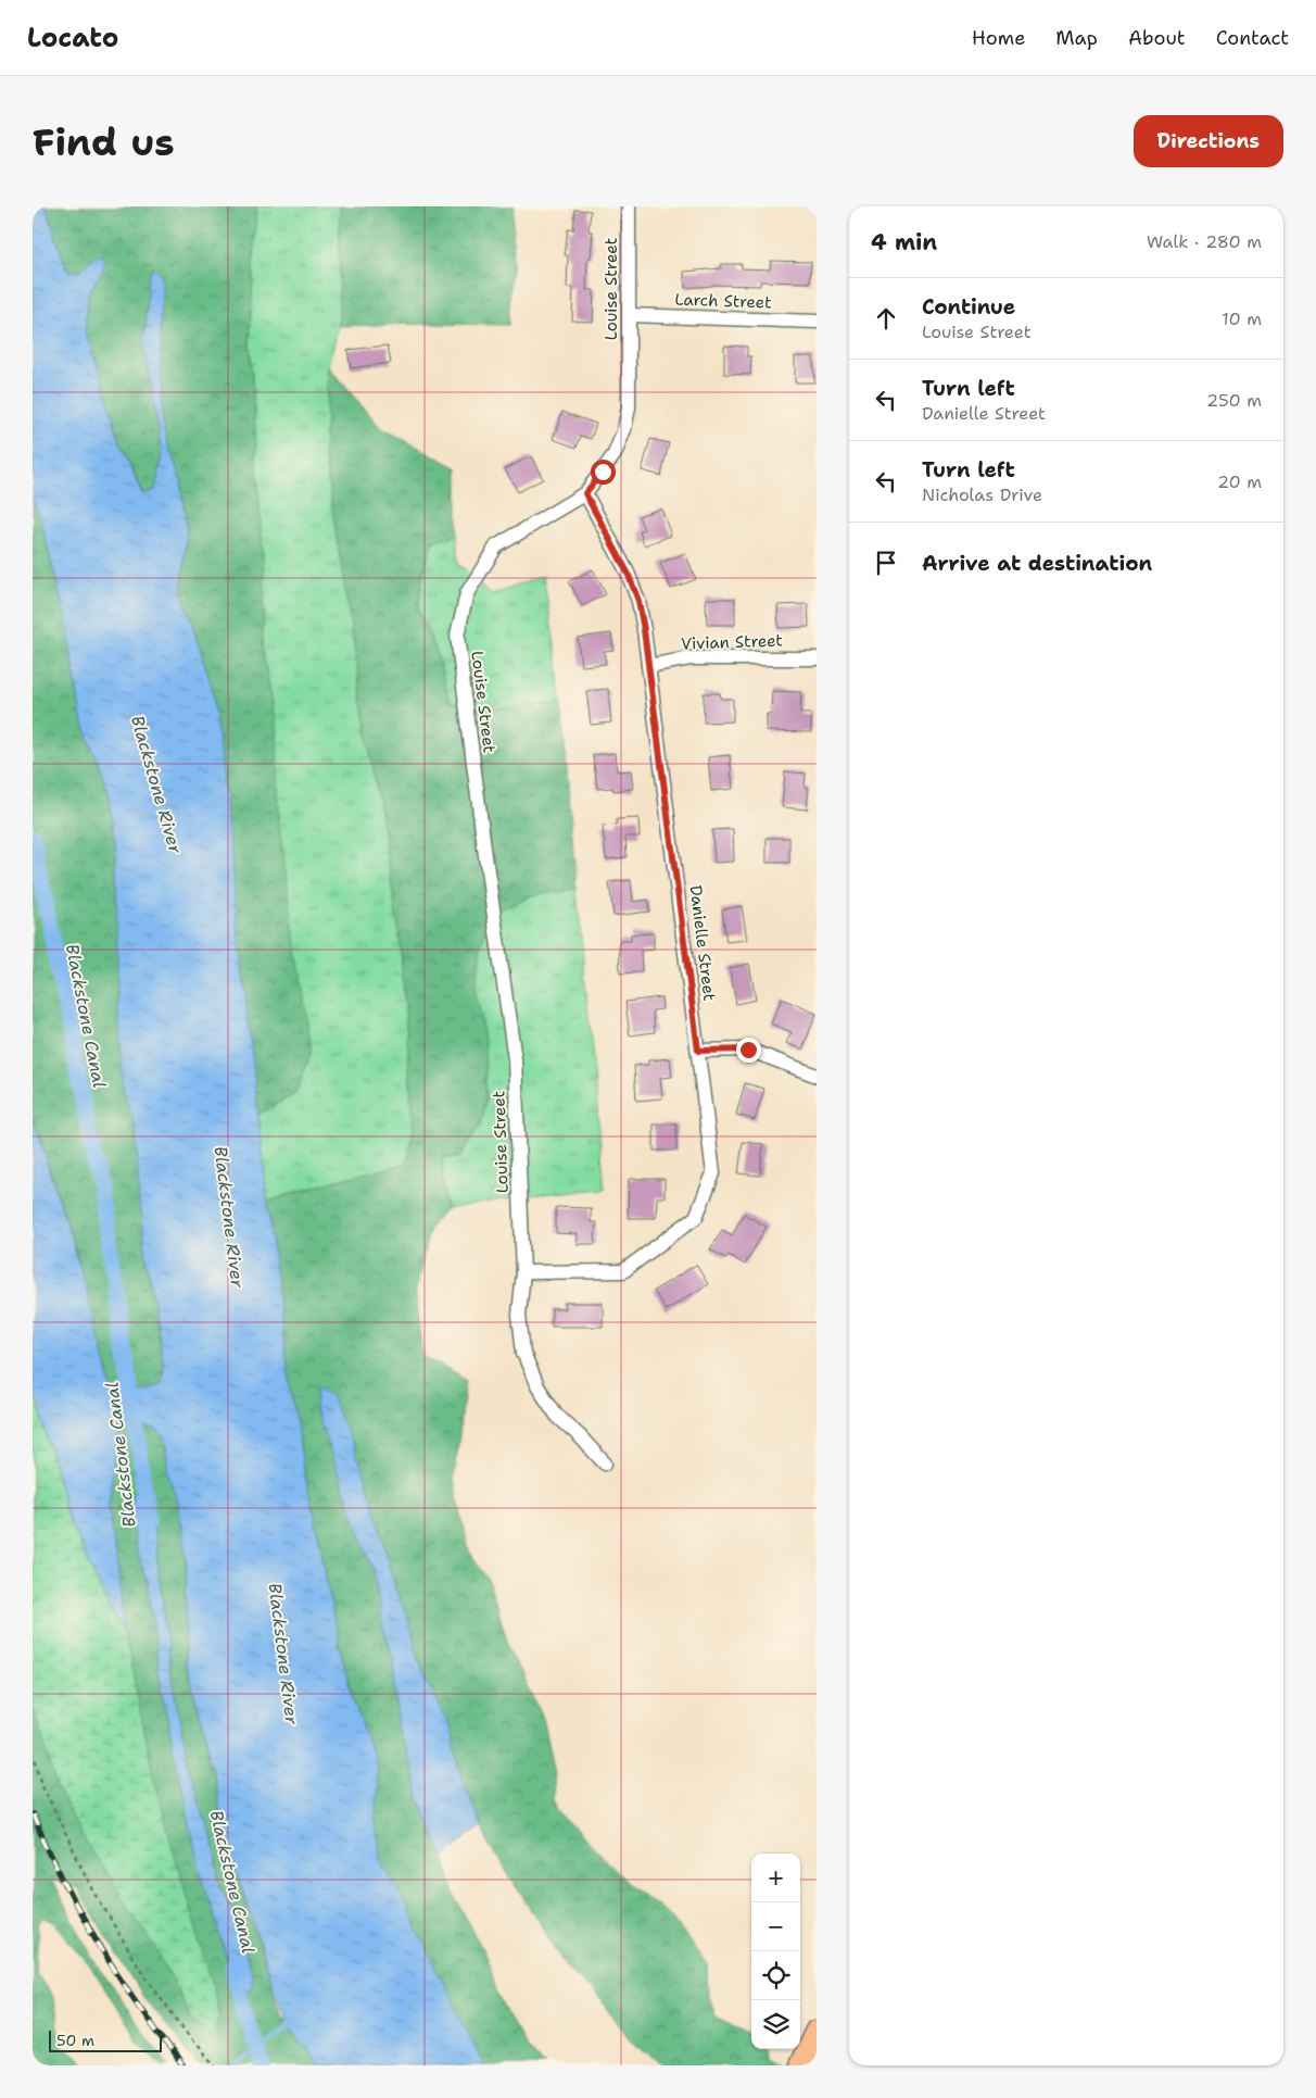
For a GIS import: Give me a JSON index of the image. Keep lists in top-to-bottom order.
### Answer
{
  "streets": {
    "street": [
      "Louise Street",
      "Larch Street",
      "Vivian Street",
      "Danielle Street"
    ]
  },
  "crossings": [
    ["Louise Street", "Larch Street"],
    ["Louise Street", "Danielle Street"],
    ["Vivian Street", "Danielle Street"]
  ],
  "water": ["Blackstone River", "Blackstone Canal"],
  "scale_bar": "50 m",
  "page": {
    "header": "Locato",
    "nav": [
      "Home",
      "Map",
      "About",
      "Contact"
    ],
    "buttons": "Directions",
    "title": "Find us",
    "heading": ["4 min", "Walk · 280 m"],
    "list": [
      ["Continue", "Louise Street", "10 m"],
      ["Turn left", "Danielle Street", "250 m"],
      ["Turn left", "Nicholas Drive", "20 m"],
      "Arrive at destination"
    ],
    "map_buttons": ["+", "−"],
    "scale": "50 m"
  }
}
